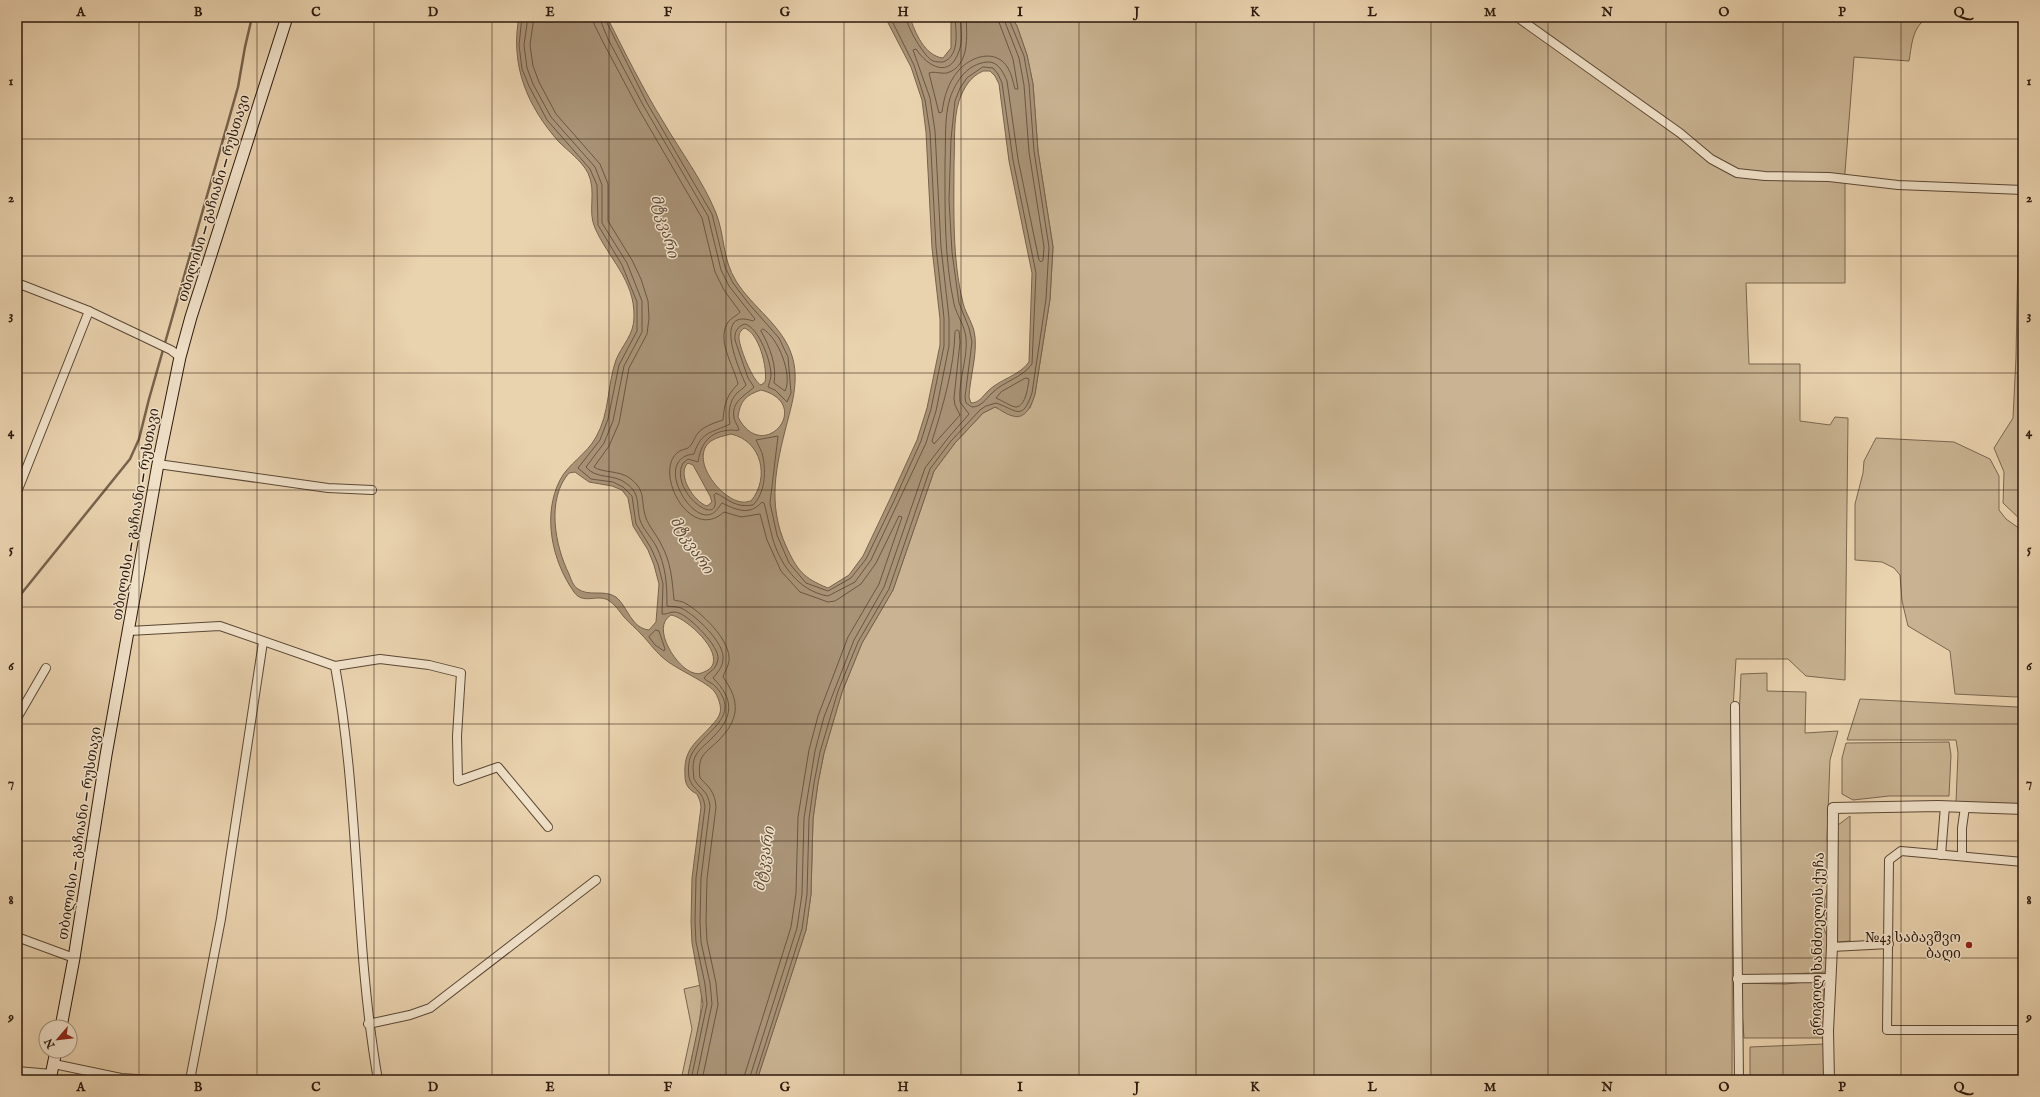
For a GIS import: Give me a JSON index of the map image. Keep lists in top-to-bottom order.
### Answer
{
  "streets": {
    "main road": ["თბილისი — გაჩიანი — რუსთავი"],
    "street": ["გრიგოლ ხანძთელის ქუჩა"]
  },
  "water": ["მტკვარი"],
  "places": ["№43 საბავშვო ბაღი"],
  "north": "bottom left",
  "grid": {
    "columns": [
      "A",
      "B",
      "C",
      "D",
      "E",
      "F",
      "G",
      "H",
      "I",
      "J",
      "K",
      "L",
      "M",
      "N",
      "O",
      "P",
      "Q"
    ],
    "rows": [
      "1",
      "2",
      "3",
      "4",
      "5",
      "6",
      "7",
      "8",
      "9"
    ]
  }
}
